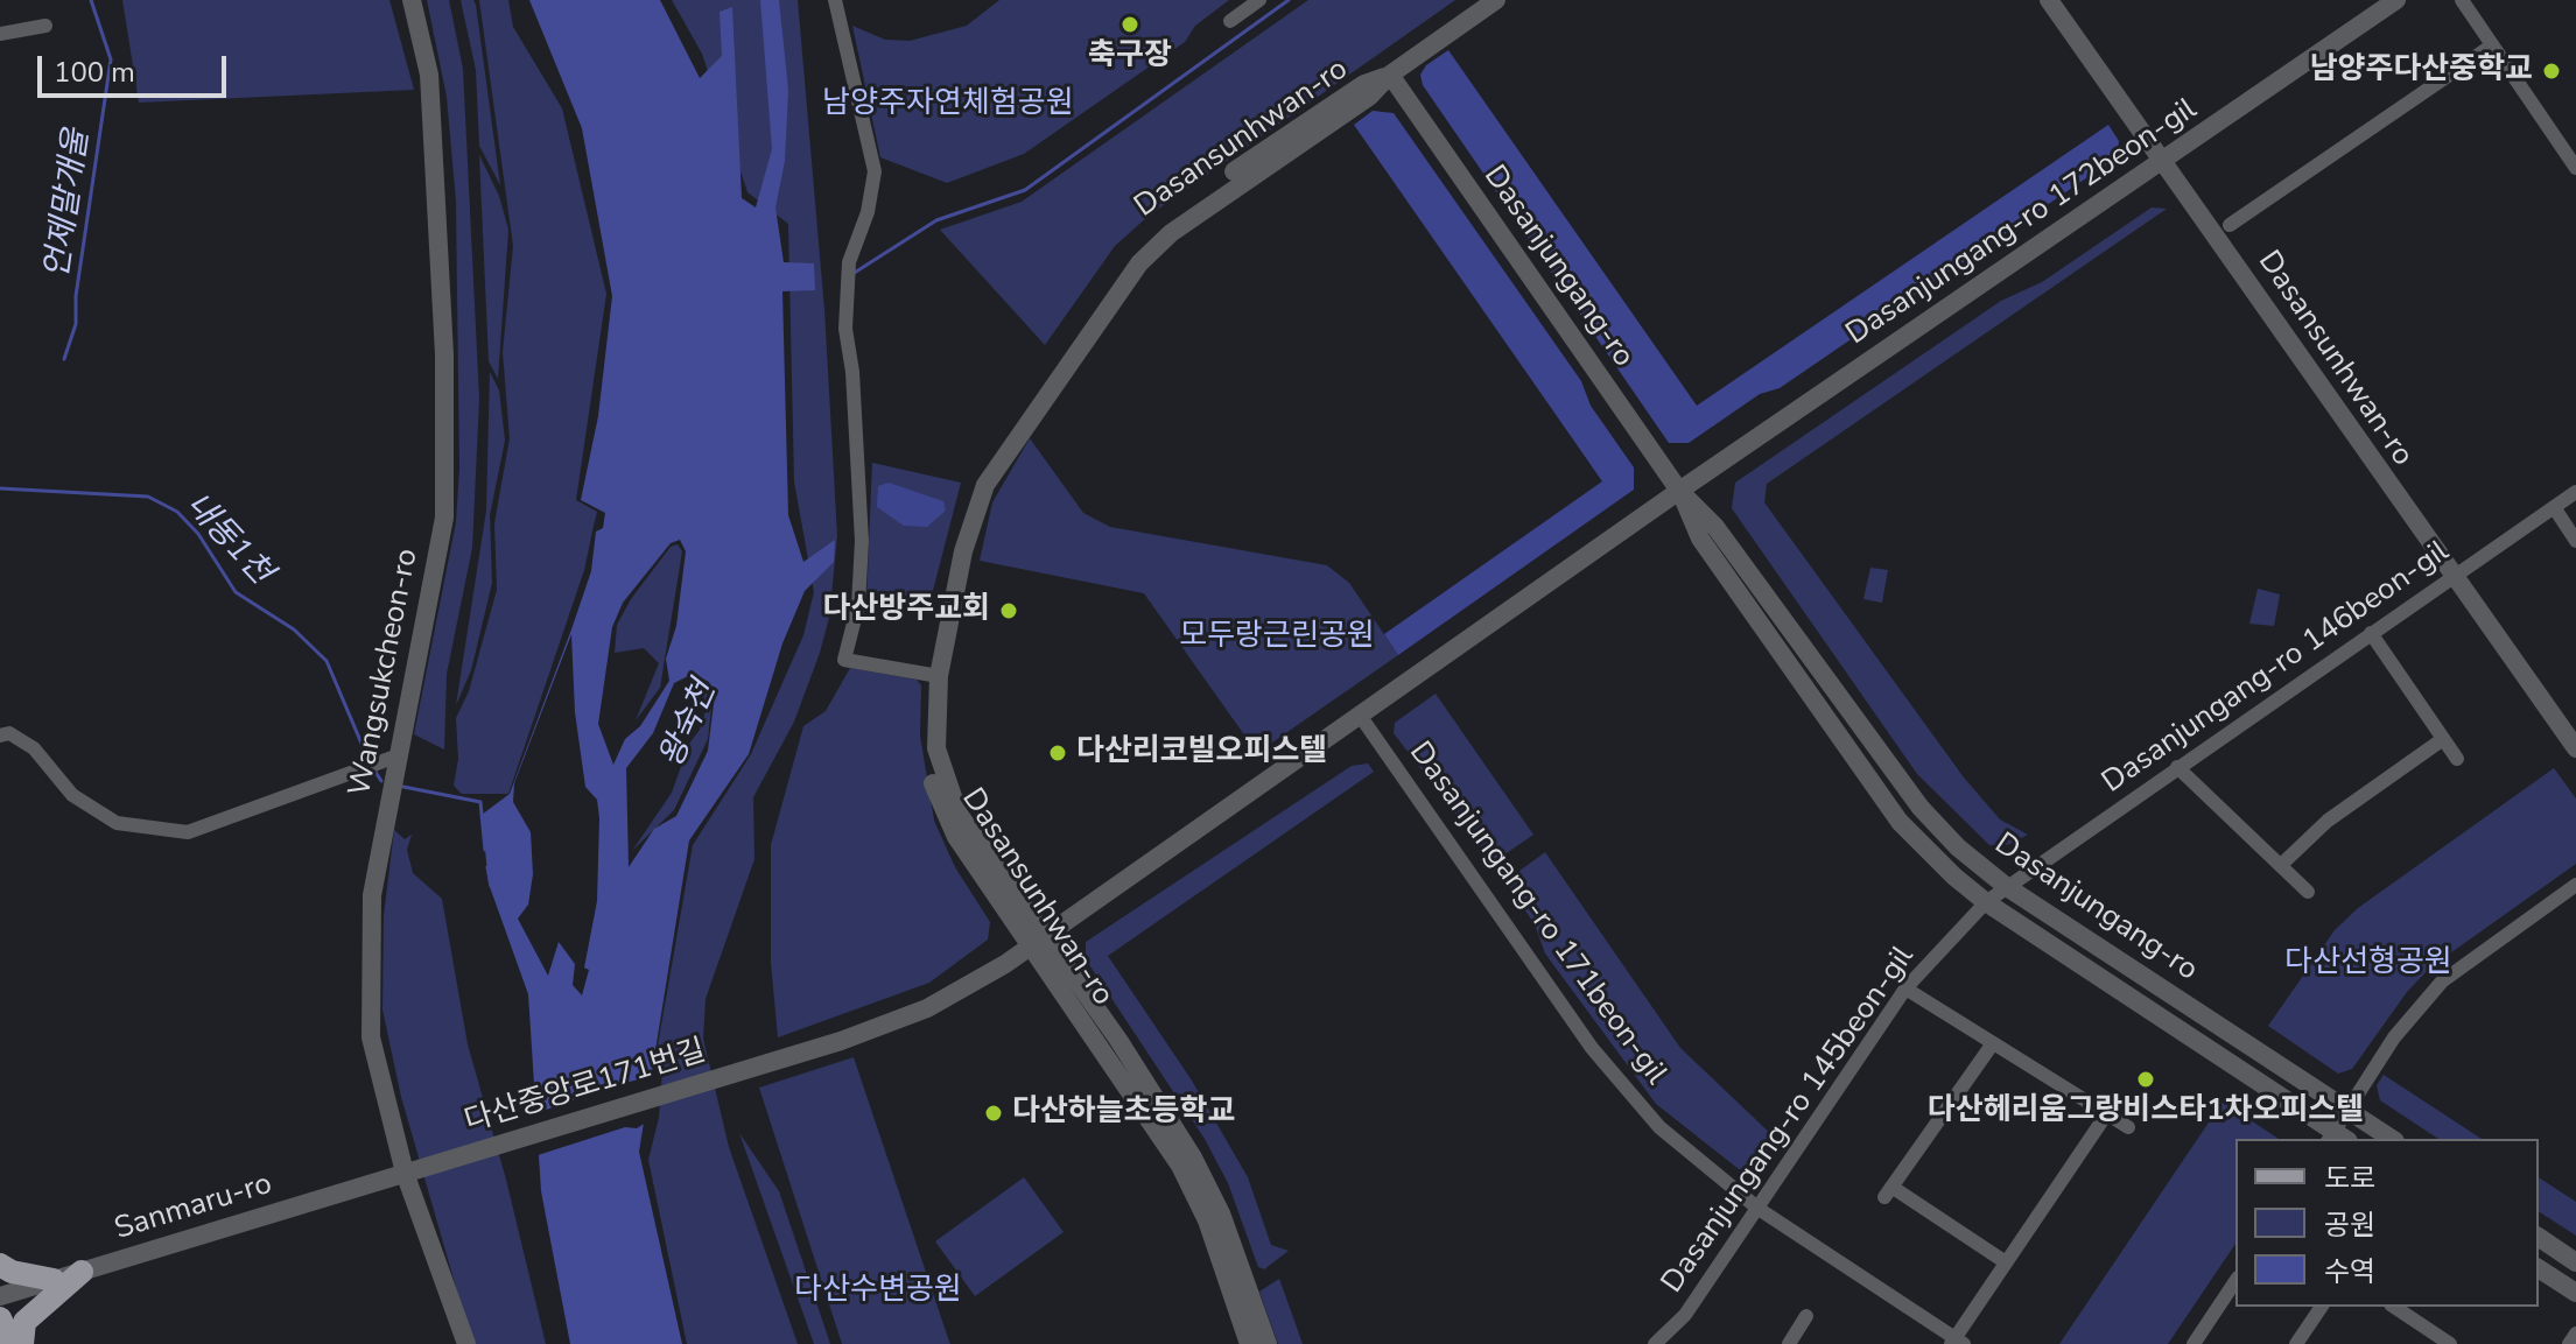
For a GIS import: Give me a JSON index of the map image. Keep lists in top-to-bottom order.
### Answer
{
  "streets": {
    "street": [
      "Dasansunhwan-ro",
      "Dasanjungang-ro 172beon-gil",
      "Dasanjungang-ro",
      "Dasanjungang-ro 146beon-gil",
      "Wangsukcheon-ro",
      "Dasanjungang-ro 171beon-gil",
      "다산중앙로171번길",
      "Dasanjungang-ro 145beon-gil",
      "Sanmaru-ro"
    ]
  },
  "crossings": [
    ["Dasansunhwan-ro", "Dasanjungang-ro 172beon-gil"],
    ["Dasansunhwan-ro", "Dasanjungang-ro"],
    ["Dasansunhwan-ro", "Dasanjungang-ro 146beon-gil"],
    ["Dasansunhwan-ro", "다산중앙로171번길"],
    ["Dasanjungang-ro 172beon-gil", "Dasanjungang-ro"],
    ["Dasanjungang-ro", "Dasanjungang-ro 146beon-gil"],
    ["Dasanjungang-ro", "Dasanjungang-ro 145beon-gil"],
    ["Dasanjungang-ro 146beon-gil", "Dasanjungang-ro 145beon-gil"],
    ["Wangsukcheon-ro", "다산중앙로171번길"],
    ["Wangsukcheon-ro", "Sanmaru-ro"],
    ["Dasanjungang-ro 171beon-gil", "Dasanjungang-ro 145beon-gil"],
    ["다산중앙로171번길", "Sanmaru-ro"]
  ],
  "water": ["언제말개울", "내동1천", "왕숙천"],
  "parks": [
    "남양주자연체험공원",
    "모두랑근린공원",
    "다산선형공원",
    "다산수변공원"
  ],
  "places": [
    "축구장",
    "남양주다산중학교",
    "다산방주교회",
    "다산리코빌오피스텔",
    "다산헤리움그랑비스타1차오피스텔",
    "다산하늘초등학교"
  ],
  "legend": ["도로", "공원", "수역"],
  "scale_bar": "100 m"
}
